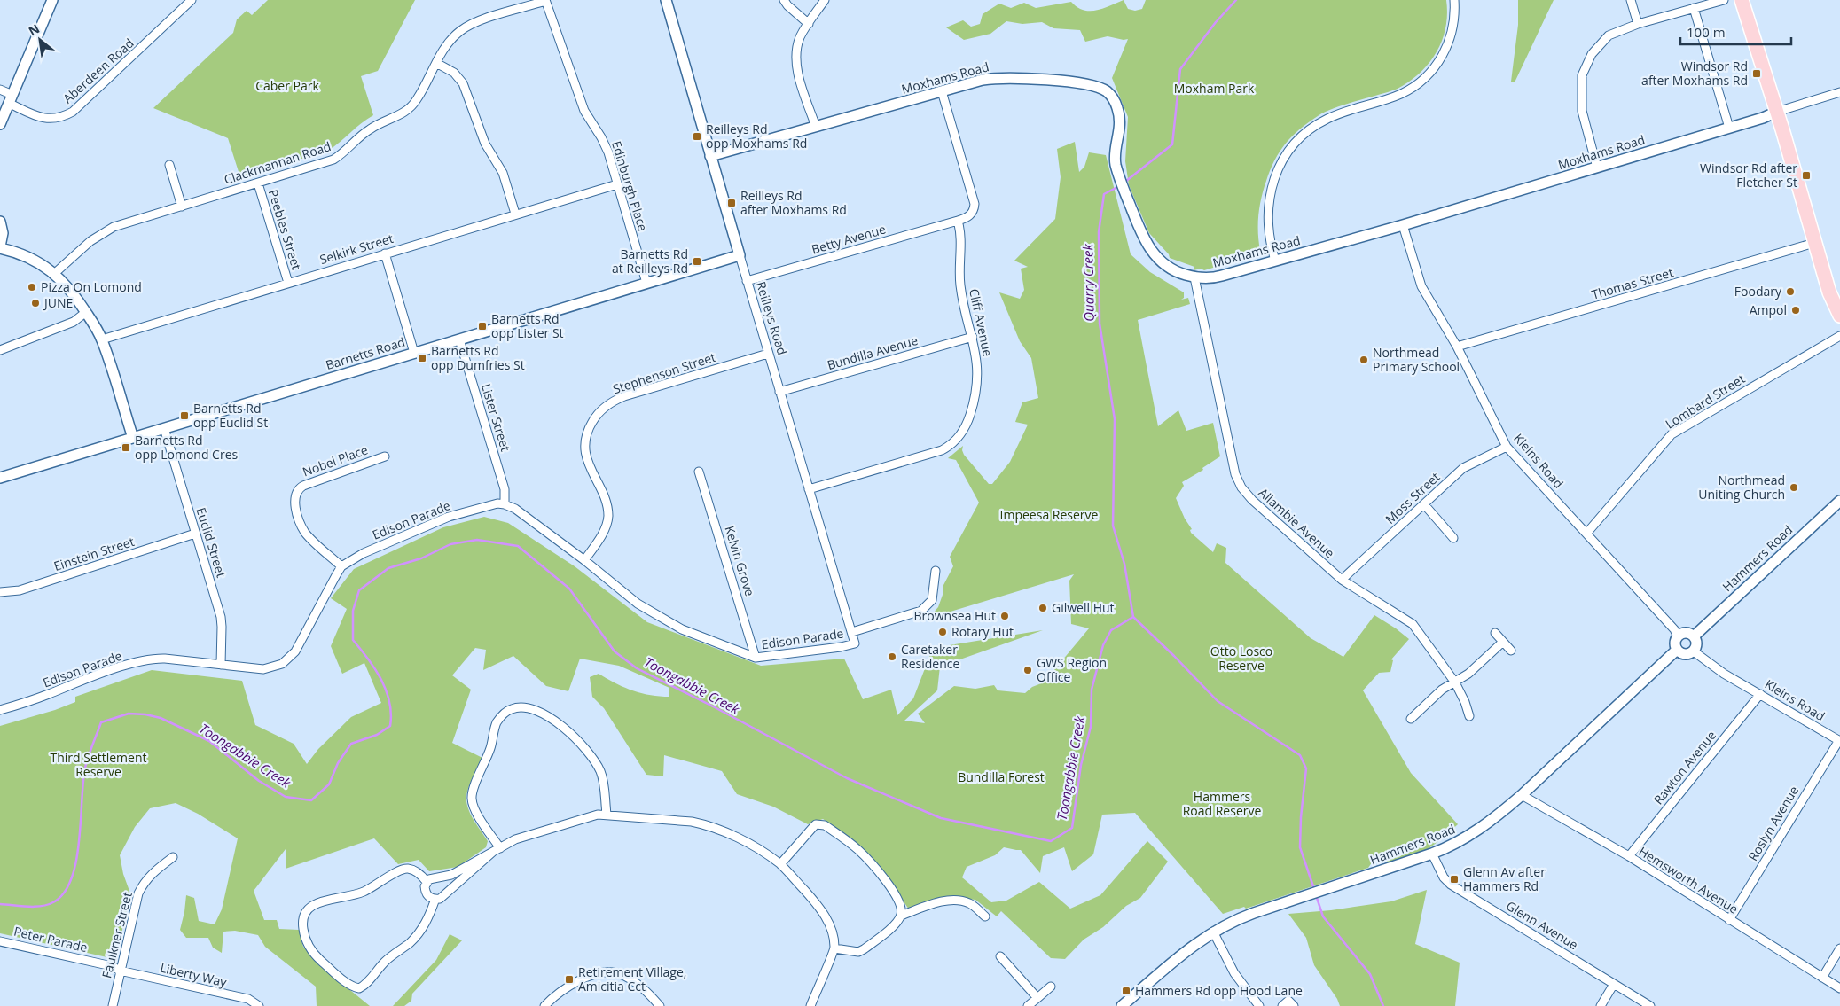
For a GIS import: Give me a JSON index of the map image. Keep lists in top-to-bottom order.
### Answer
{
  "streets": {
    "street": [
      "Aberdeen Road",
      "Moxhams Road",
      "Clackmannan Road",
      "Edinburgh Place",
      "Peebles Street",
      "Betty Avenue",
      "Selkirk Street",
      "Thomas Street",
      "Reilleys Road",
      "Cliff Avenue",
      "Bundilla Avenue",
      "Barnetts Road",
      "Stephenson Street",
      "Lombard Street",
      "Lister Street",
      "Nobel Place",
      "Kleins Road",
      "Moss Street",
      "Edison Parade",
      "Allambie Avenue",
      "Euclid Street",
      "Einstein Street",
      "Hammers Road",
      "Kelvin Grove",
      "Rawton Avenue",
      "Roslyn Avenue",
      "Hemsworth Avenue",
      "Glenn Avenue",
      "Faulkner Street",
      "Peter Parade",
      "Liberty Way"
    ]
  },
  "crossings": [
    ["Moxhams Road", "Reilleys Road"],
    ["Moxhams Road", "Kleins Road"],
    ["Moxhams Road", "Allambie Avenue"],
    ["Clackmannan Road", "Edinburgh Place"],
    ["Clackmannan Road", "Peebles Street"],
    ["Edinburgh Place", "Selkirk Street"],
    ["Edinburgh Place", "Barnetts Road"],
    ["Peebles Street", "Selkirk Street"],
    ["Betty Avenue", "Reilleys Road"],
    ["Betty Avenue", "Cliff Avenue"],
    ["Thomas Street", "Kleins Road"],
    ["Reilleys Road", "Cliff Avenue"],
    ["Reilleys Road", "Bundilla Avenue"],
    ["Reilleys Road", "Barnetts Road"],
    ["Reilleys Road", "Stephenson Street"],
    ["Reilleys Road", "Edison Parade"],
    ["Cliff Avenue", "Bundilla Avenue"],
    ["Barnetts Road", "Lister Street"],
    ["Barnetts Road", "Euclid Street"],
    ["Stephenson Street", "Edison Parade"],
    ["Lombard Street", "Kleins Road"],
    ["Lister Street", "Edison Parade"],
    ["Nobel Place", "Edison Parade"],
    ["Kleins Road", "Moss Street"],
    ["Kleins Road", "Hammers Road"],
    ["Kleins Road", "Rawton Avenue"],
    ["Kleins Road", "Roslyn Avenue"],
    ["Moss Street", "Allambie Avenue"],
    ["Edison Parade", "Euclid Street"],
    ["Edison Parade", "Kelvin Grove"],
    ["Euclid Street", "Einstein Street"],
    ["Hammers Road", "Hemsworth Avenue"],
    ["Hammers Road", "Glenn Avenue"],
    ["Rawton Avenue", "Hemsworth Avenue"],
    ["Roslyn Avenue", "Hemsworth Avenue"],
    ["Faulkner Street", "Peter Parade"],
    ["Faulkner Street", "Liberty Way"],
    ["Peter Parade", "Liberty Way"]
  ],
  "water": ["Quarry Creek", "Toongabbie Creek"],
  "parks": [
    "Caber Park",
    "Moxham Park",
    "Impeesa Reserve",
    "Otto Losco Reserve",
    "Third Settlement Reserve",
    "Bundilla Forest",
    "Hammers Road Reserve"
  ],
  "places": {
    "transit": [
      "Windsor Rd after Moxhams Rd",
      "Reilleys Rd opp Moxhams Rd",
      "Windsor Rd after Fletcher St",
      "Reilleys Rd after Moxhams Rd",
      "Barnetts Rd at Reilleys Rd",
      "Barnetts Rd opp Lister St",
      "Barnetts Rd opp Dumfries St",
      "Barnetts Rd opp Euclid St",
      "Barnetts Rd opp Lomond Cres",
      "Glenn Av after Hammers Rd",
      "Retirement Village, Amicitia Cct",
      "Hammers Rd opp Hood Lane"
    ],
    "other": [
      "Pizza On Lomond",
      "Foodary",
      "JUNE",
      "Ampol",
      "Northmead Primary School",
      "Northmead Uniting Church",
      "Gilwell Hut",
      "Brownsea Hut",
      "Rotary Hut",
      "Caretaker Residence",
      "GWS Region Office"
    ]
  },
  "scale_bar": "100 m",
  "north": "top left"
}
